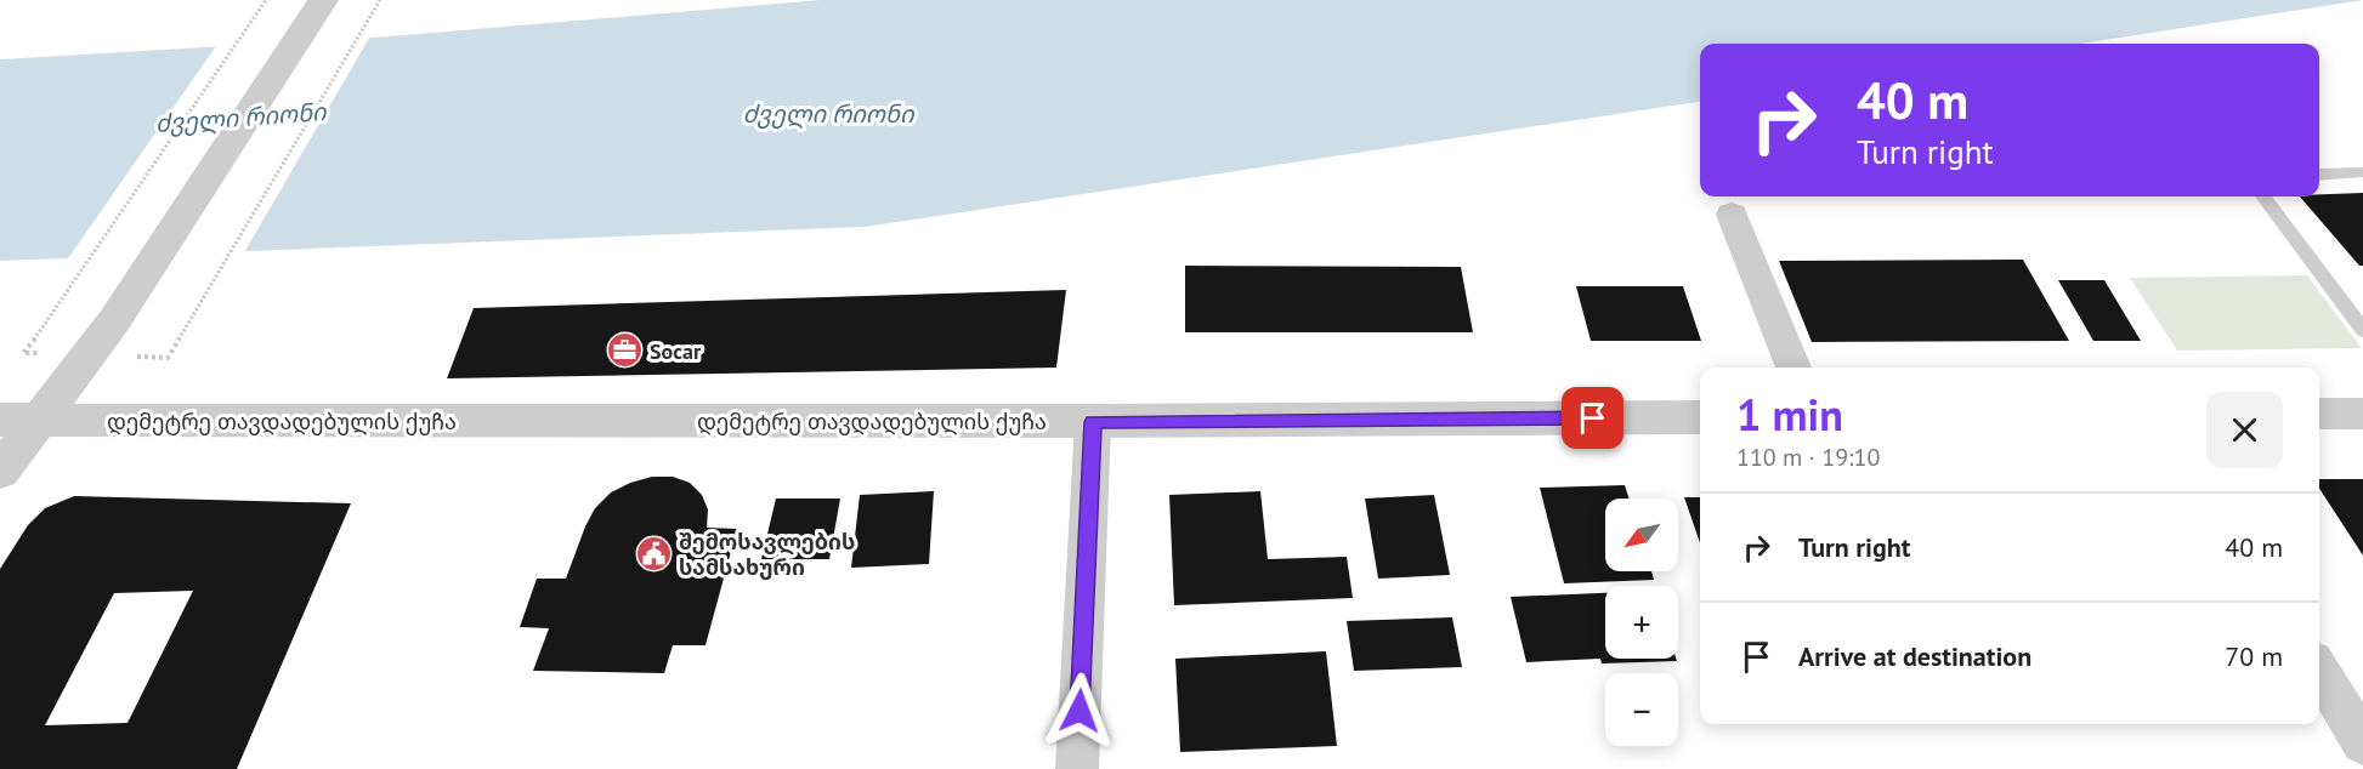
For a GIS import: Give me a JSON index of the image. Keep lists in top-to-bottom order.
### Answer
{
  "streets": {
    "street": ["დემეტრე თავდადებულის ქუჩა"]
  },
  "water": ["ძველი რიონი"],
  "places": {
    "office": ["Socar"],
    "public building": ["შემოსავლების სამსახური"]
  },
  "north": "bottom left",
  "page": {
    "turn": ["40 m", "Turn right"],
    "heading": ["1 min", "110 m · 19:10"],
    "list": [
      {
        "name": "Turn right",
        "value": "40 m"
      },
      {
        "name": "Arrive at destination",
        "value": "70 m"
      }
    ],
    "map_buttons": ["+", "−"]
  }
}
